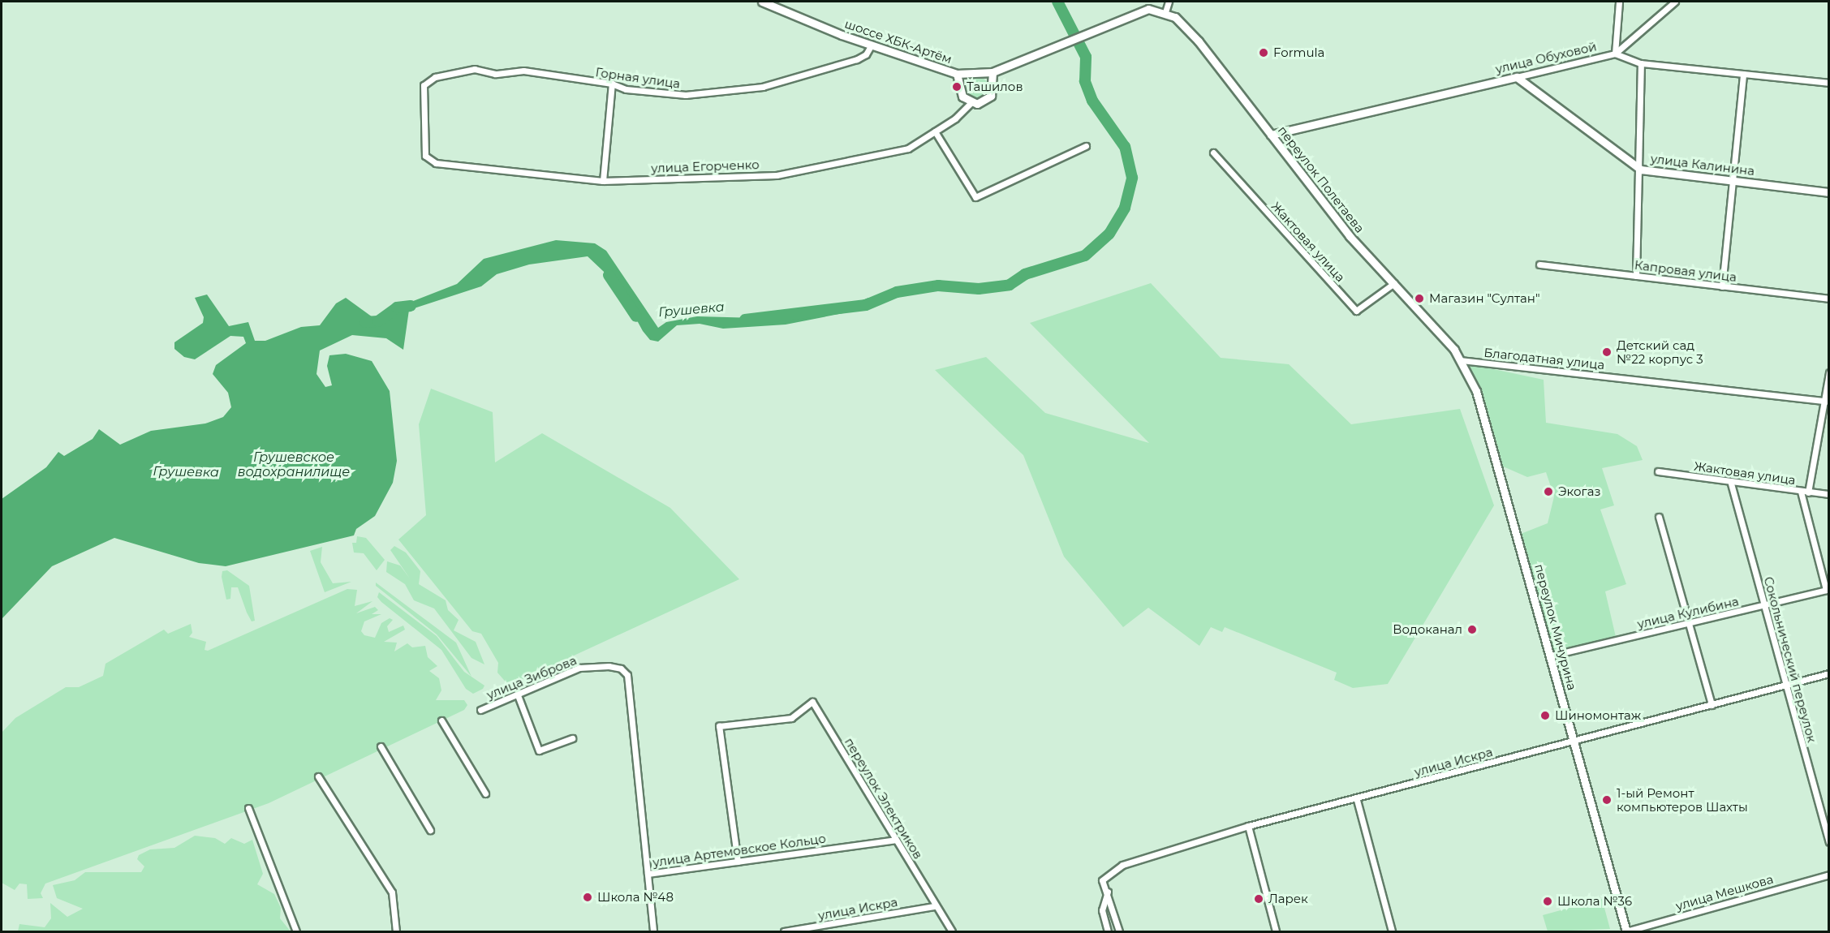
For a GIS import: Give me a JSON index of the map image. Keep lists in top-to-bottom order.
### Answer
{
  "streets": {
    "main road": [
      "шоссе ХБК-Артём",
      "улица Обуховой",
      "улица Калинина",
      "переулок Полетаева",
      "переулок Мичурина"
    ],
    "street": [
      "Горная улица",
      "улица Егорченко",
      "Жактовая улица",
      "Капровая улица",
      "Благодатная улица",
      "улица Кулибина",
      "Сокольнический переулок",
      "улица Зиброва",
      "улица Искра",
      "переулок Электриков",
      "улица Артемовское Кольцо",
      "улица Мешкова"
    ]
  },
  "crossings": [
    ["шоссе ХБК-Артём", "Горная улица"],
    ["шоссе ХБК-Артём", "переулок Полетаева"],
    ["улица Обуховой", "улица Калинина"],
    ["улица Обуховой", "переулок Полетаева"],
    ["Горная улица", "улица Егорченко"],
    ["переулок Полетаева", "Жактовая улица"],
    ["переулок Полетаева", "Благодатная улица"],
    ["переулок Полетаева", "переулок Мичурина"],
    ["Жактовая улица", "Сокольнический переулок"],
    ["Благодатная улица", "переулок Мичурина"],
    ["улица Кулибина", "переулок Мичурина"],
    ["улица Кулибина", "Сокольнический переулок"],
    ["переулок Мичурина", "улица Искра"],
    ["переулок Мичурина", "улица Мешкова"],
    ["Сокольнический переулок", "улица Искра"],
    ["улица Зиброва", "улица Артемовское Кольцо"],
    ["улица Искра", "переулок Электриков"],
    ["переулок Электриков", "улица Артемовское Кольцо"]
  ],
  "water": ["Грушевка", "Грушевское водохранилище"],
  "places": [
    "Formula",
    "Ташилов",
    "Магазин \"Султан\"",
    "Детский сад №22 корпус 3",
    "Экогаз",
    "Водоканал",
    "Шиномонтаж",
    "1-ый Ремонт компьютеров Шахты",
    "Школа №48",
    "Ларек",
    "Школа №36"
  ]
}
